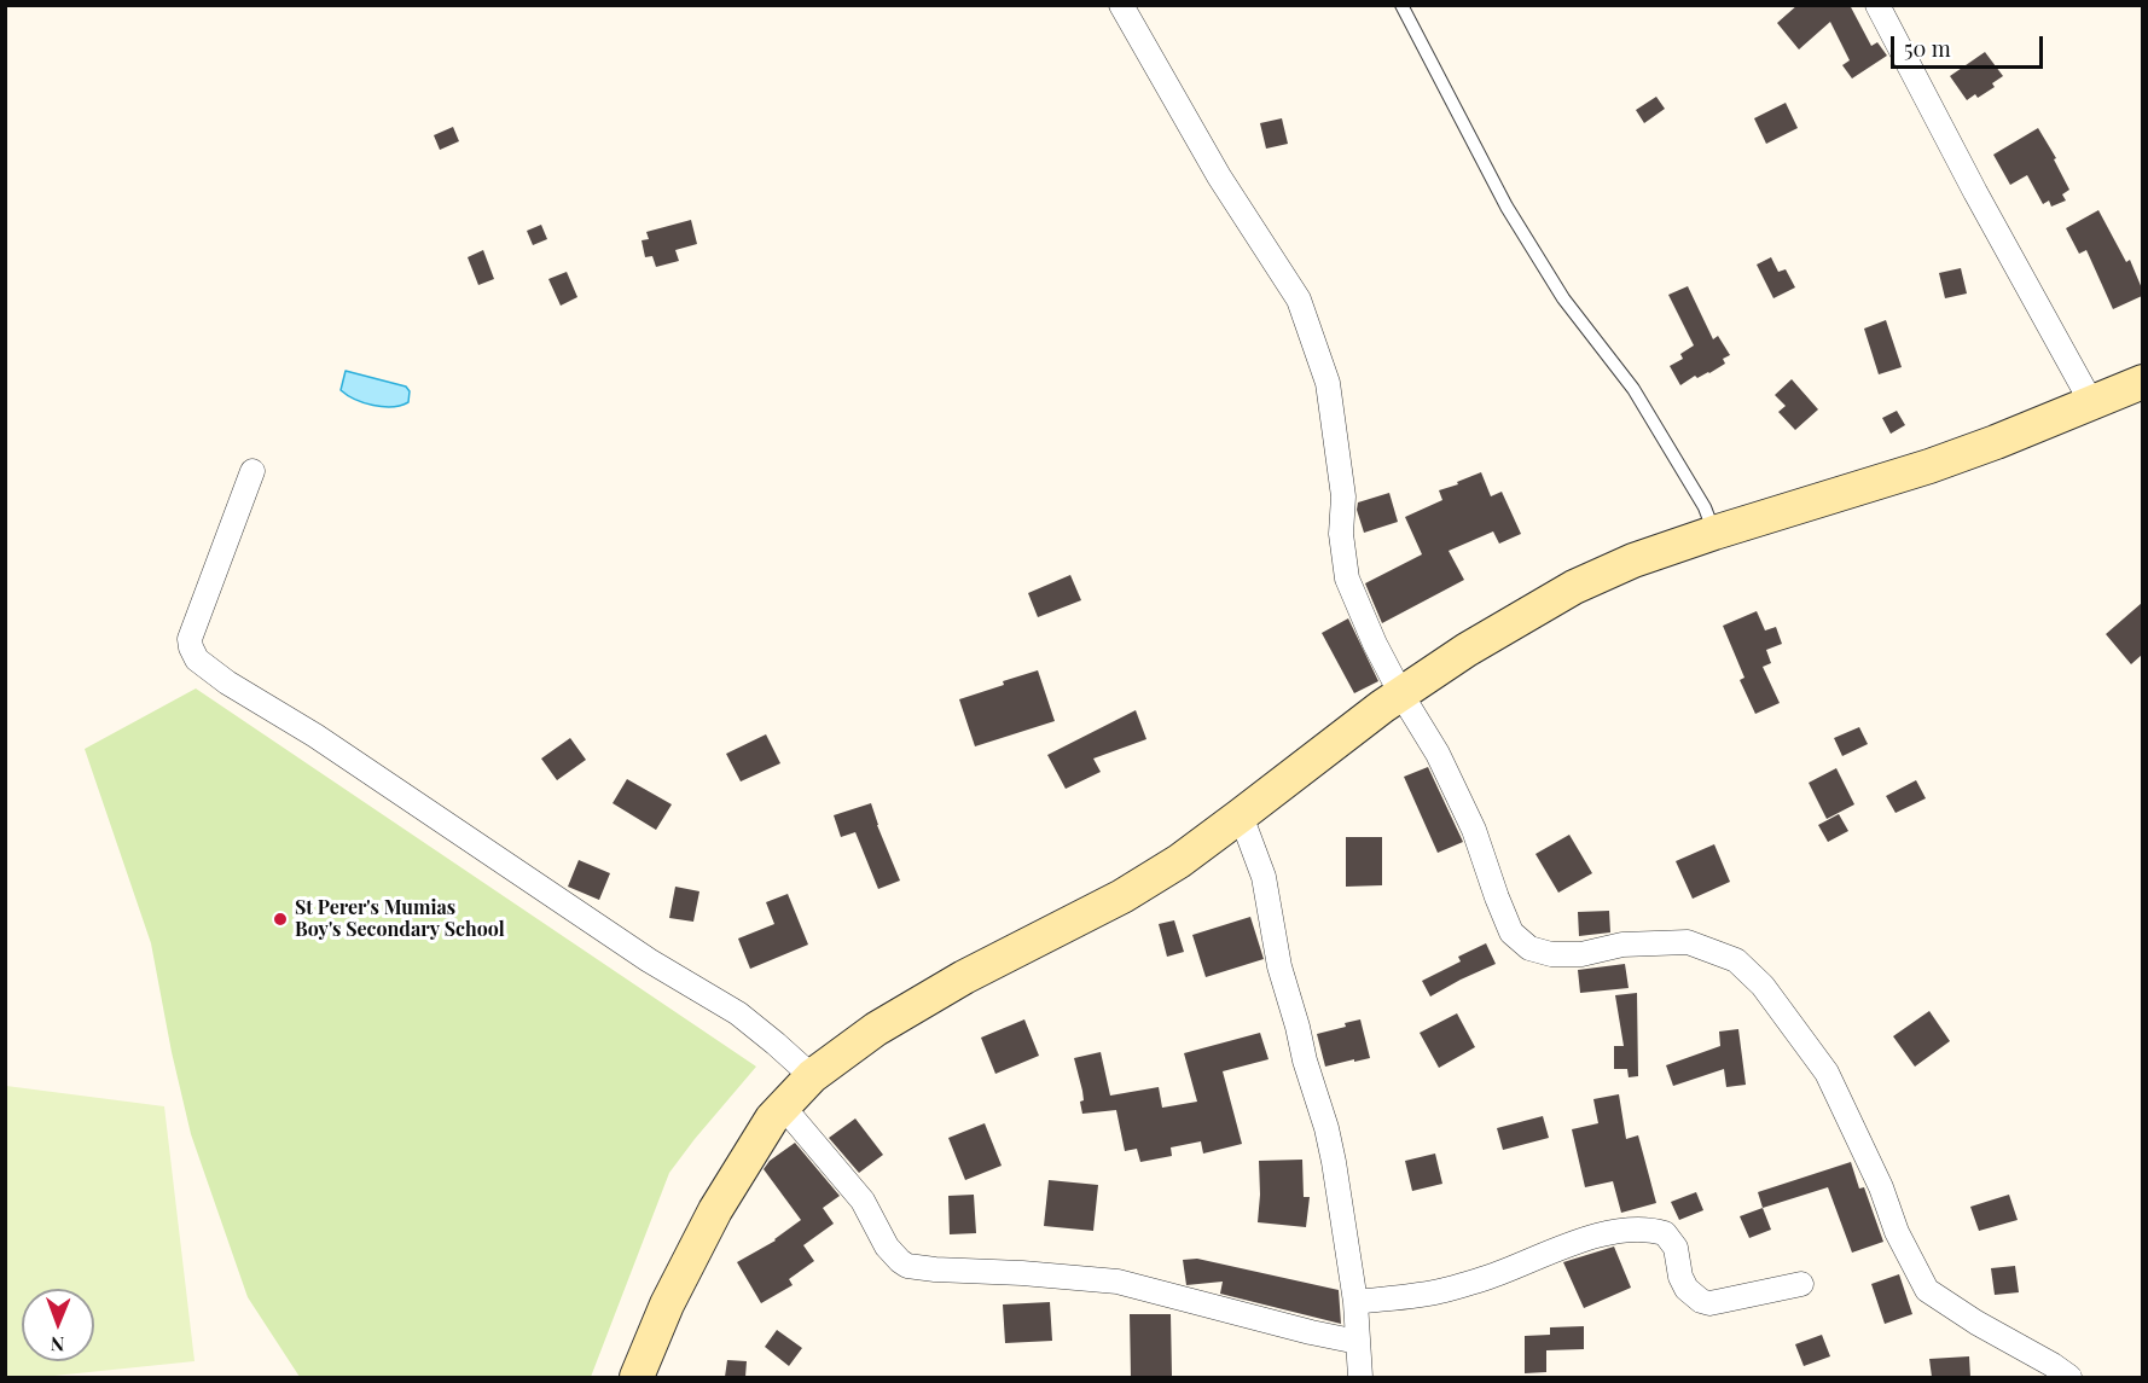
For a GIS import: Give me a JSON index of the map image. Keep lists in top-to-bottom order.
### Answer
{
  "places": ["St Perer's Mumias Boy's Secondary School"],
  "scale_bar": "50 m",
  "north": "bottom"
}
